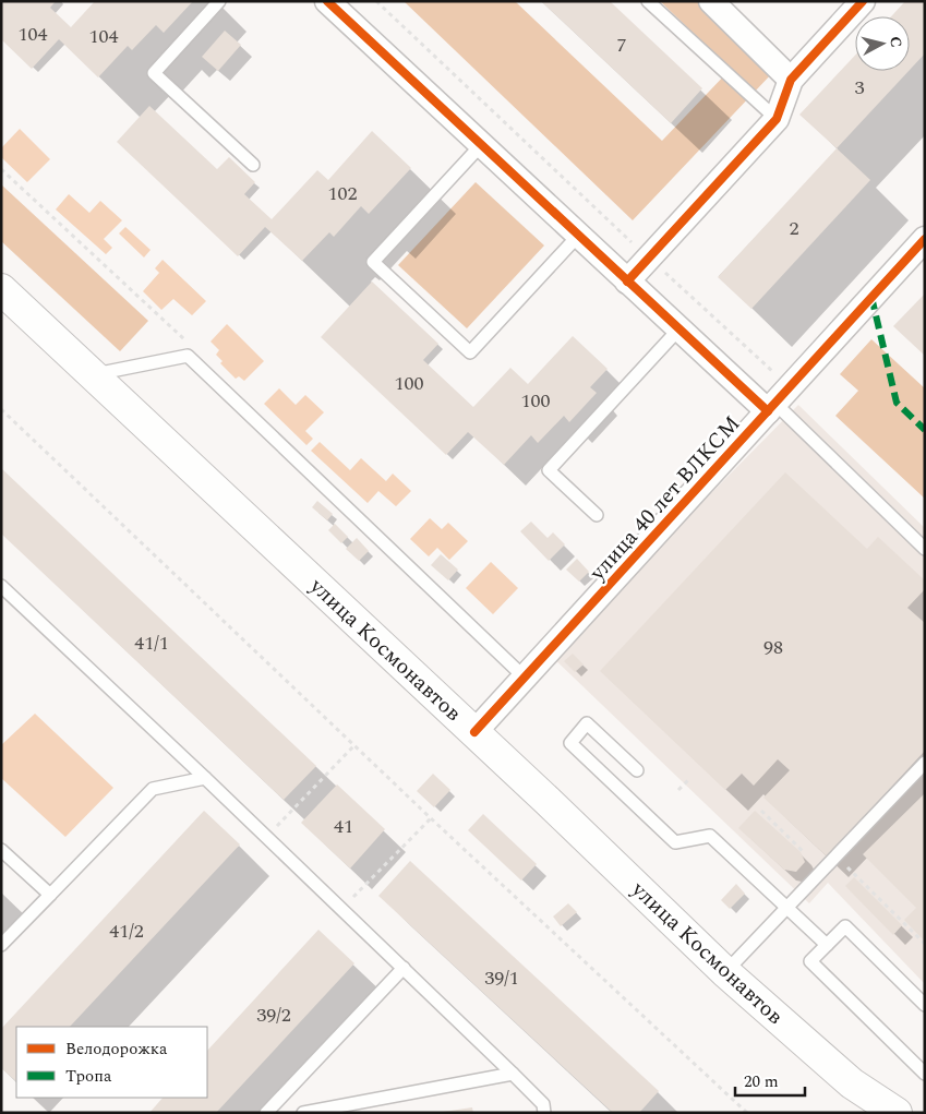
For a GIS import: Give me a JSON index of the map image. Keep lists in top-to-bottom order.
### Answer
{
  "streets": {
    "main road": ["улица Космонавтов"],
    "street": ["улица 40 лет ВЛКСМ"]
  },
  "crossings": [
    ["улица 40 лет ВЛКСМ", "улица Космонавтов"]
  ],
  "house_numbers": [
    "104",
    "104",
    "7",
    "3",
    "102",
    "2",
    "100",
    "100",
    "41/1",
    "98",
    "41",
    "41/2",
    "39/1",
    "39/2"
  ],
  "legend": ["Велодорожка", "Тропа"],
  "scale_bar": "20 m",
  "north": "right"
}
